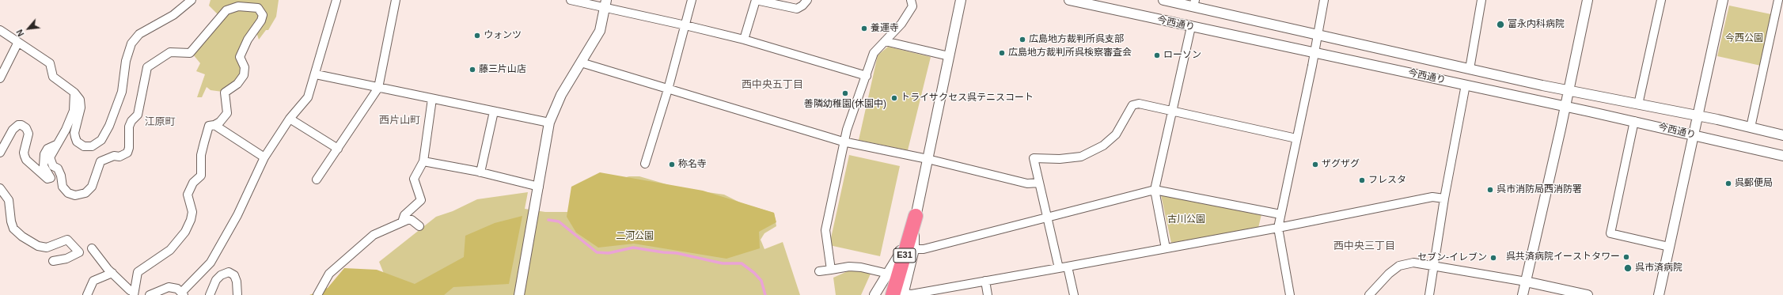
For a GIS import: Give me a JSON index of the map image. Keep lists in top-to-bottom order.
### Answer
{
  "streets": {
    "highway": ["E31"],
    "street": ["今西通り"]
  },
  "districts": [
    "西中央五丁目",
    "西片山町",
    "江原町",
    "西中央三丁目"
  ],
  "parks": ["今西公園", "古川公園", "二河公園"],
  "places": [
    "富永内科病院",
    "養運寺",
    "ウォンツ",
    "広島地方裁判所呉支部",
    "広島地方裁判所呉検察審査会",
    "ローソン",
    "藤三片山店",
    "善隣幼稚園(休園中)",
    "トライサクセス呉テニスコート",
    "称名寺",
    "ザグザグ",
    "フレスタ",
    "呉郵便局",
    "呉市消防局西消防署",
    "呉共済病院イーストタワー",
    "セブン-イレブン",
    "呉市済病院"
  ],
  "north": "bottom left"
}
